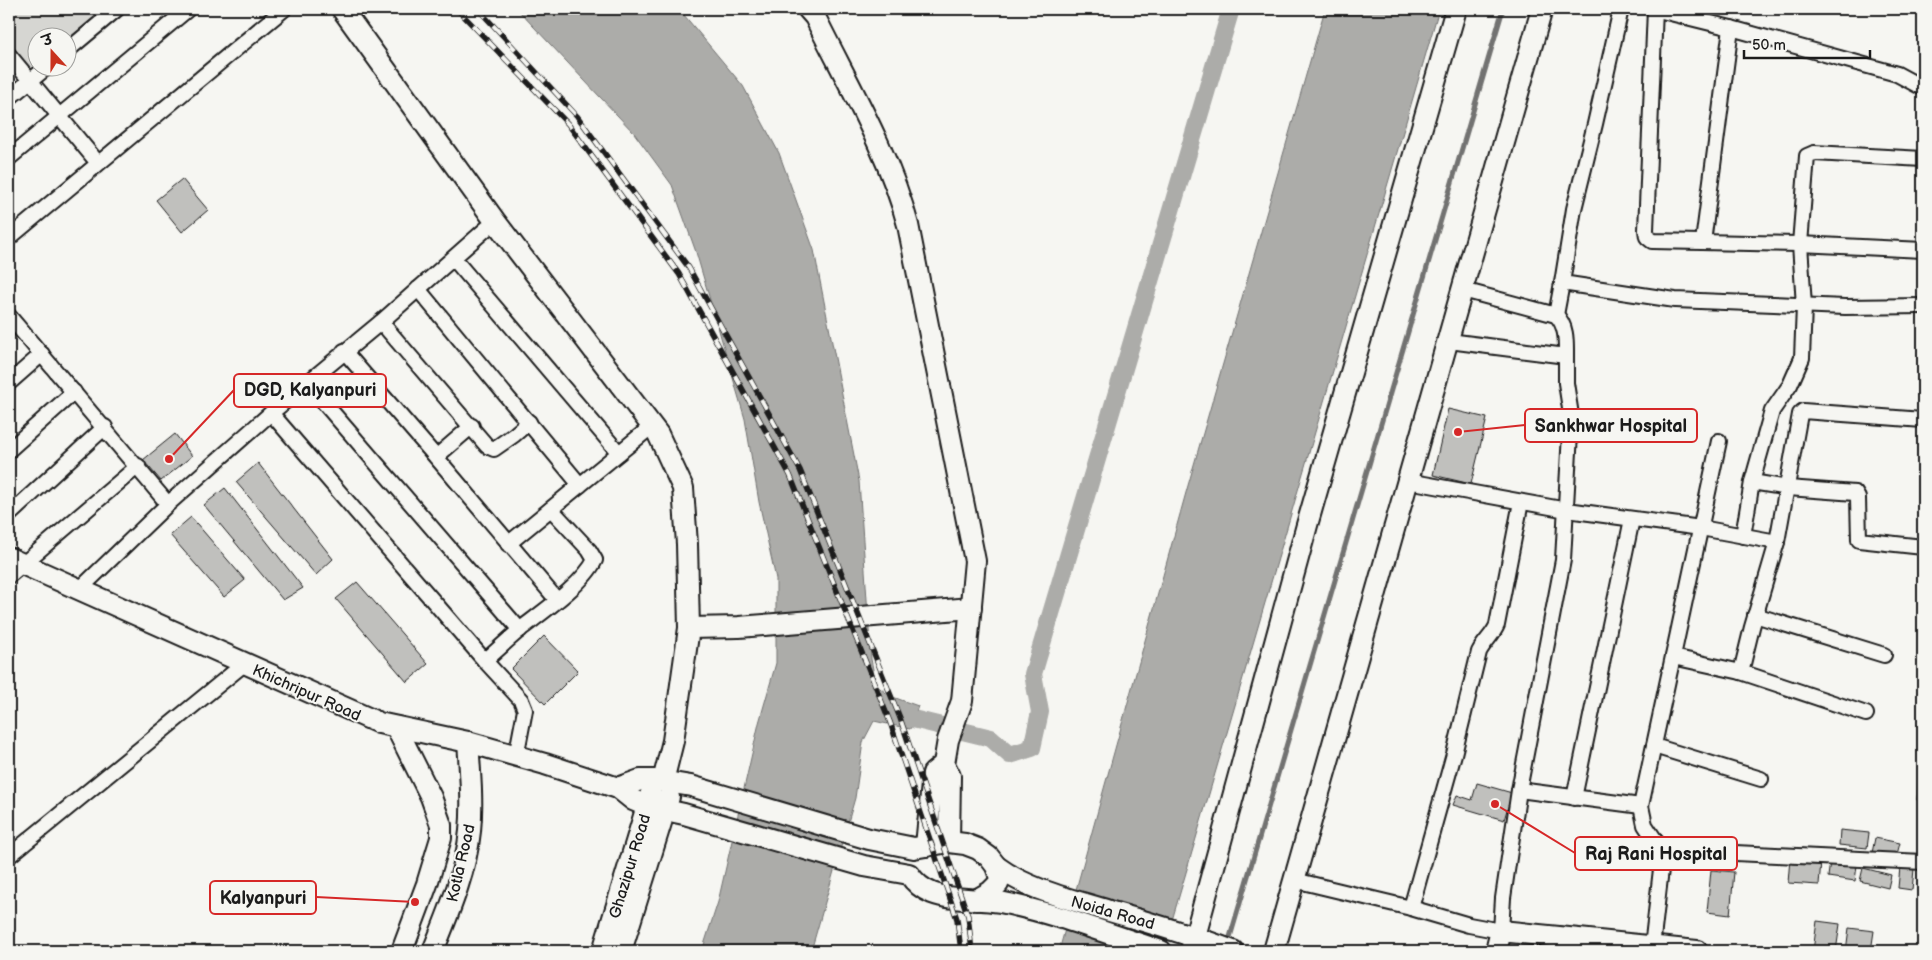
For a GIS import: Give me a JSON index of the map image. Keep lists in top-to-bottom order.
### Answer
{
  "streets": {
    "street": [
      "Khichripur Road",
      "Kotla Road",
      "Ghazipur Road",
      "Noida Road"
    ]
  },
  "crossings": [
    ["Khichripur Road", "Kotla Road"],
    ["Khichripur Road", "Ghazipur Road"],
    ["Khichripur Road", "Noida Road"]
  ],
  "places": [
    "Sankhwar Hospital",
    "DGD, Kalyanpuri",
    "Raj Rani Hospital",
    "Kalyanpuri"
  ],
  "scale_bar": "50 m",
  "north": "top"
}
